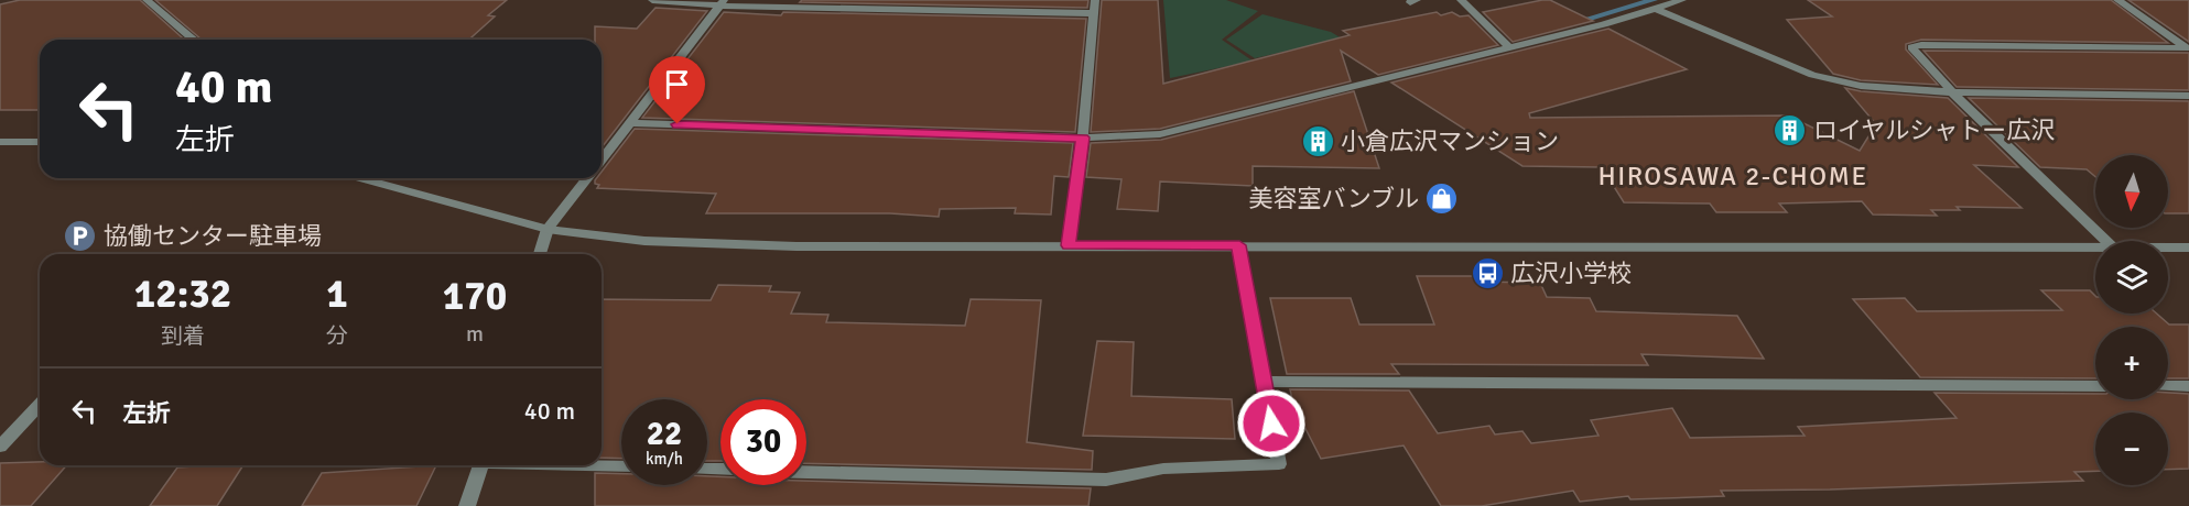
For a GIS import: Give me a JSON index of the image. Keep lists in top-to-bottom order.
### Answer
{
  "districts": ["HIROSAWA 2-CHOME"],
  "places": {
    "building": ["ロイヤルシャトー広沢", "小倉広沢マンション"],
    "shop": ["美容室バンブル"],
    "parking": ["協働センター駐車場"],
    "bus stop": ["広沢小学校"]
  },
  "north": "bottom",
  "page": {
    "turn": ["40 m", "左折"],
    "map_buttons": ["+", "−"],
    "eta": [
      "12:32",
      "到着",
      "1",
      "分",
      "170",
      "m"
    ],
    "list": [
      {
        "name": "左折",
        "value": "40 m"
      }
    ],
    "speed": "22 km/h",
    "limit": "30"
  }
}
